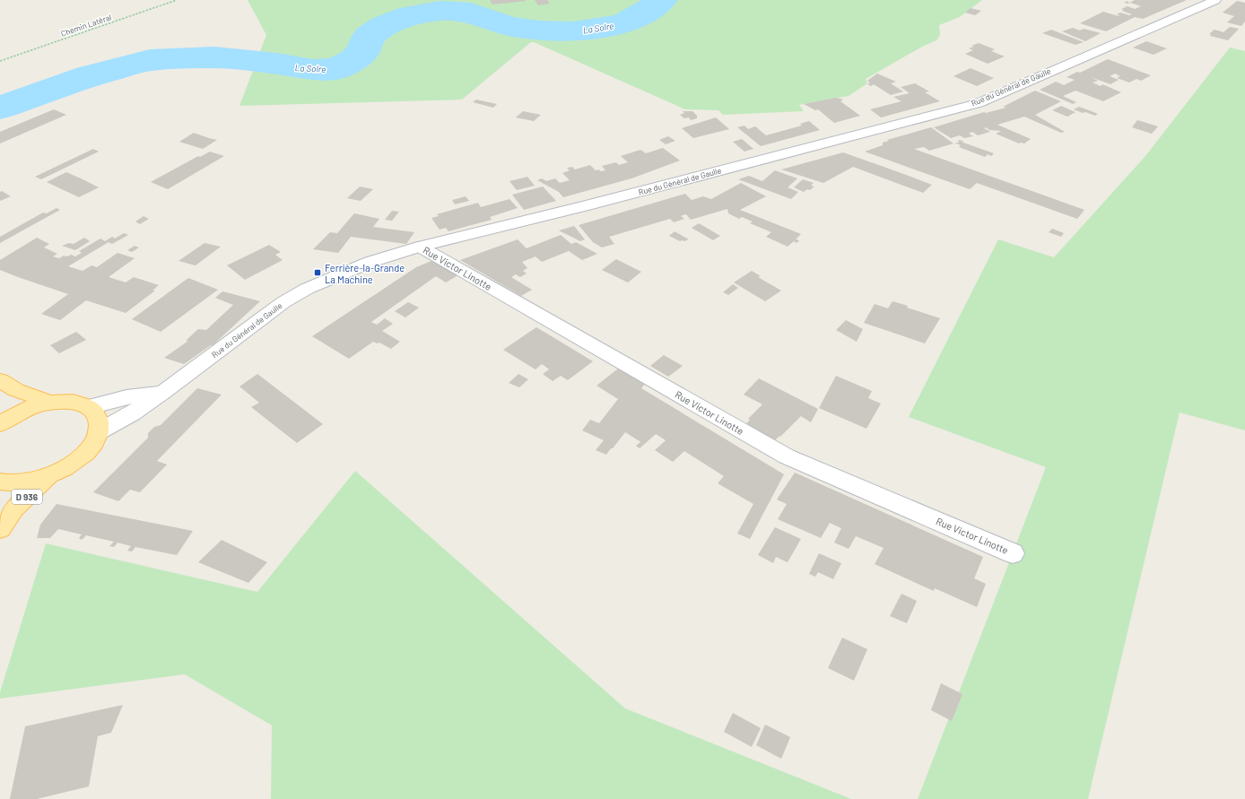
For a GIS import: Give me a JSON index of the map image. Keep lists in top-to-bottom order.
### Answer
{
  "streets": {
    "main road": ["D 936"],
    "street": ["Rue du Général de Gaulle", "Rue Victor Linotte"],
    "path": ["Chemin Latéral"]
  },
  "crossings": [
    ["Rue du Général de Gaulle", "Rue Victor Linotte"]
  ],
  "water": ["La Solre"],
  "places": {
    "transit": ["Ferrière-la-Grande La Machine"]
  }
}
